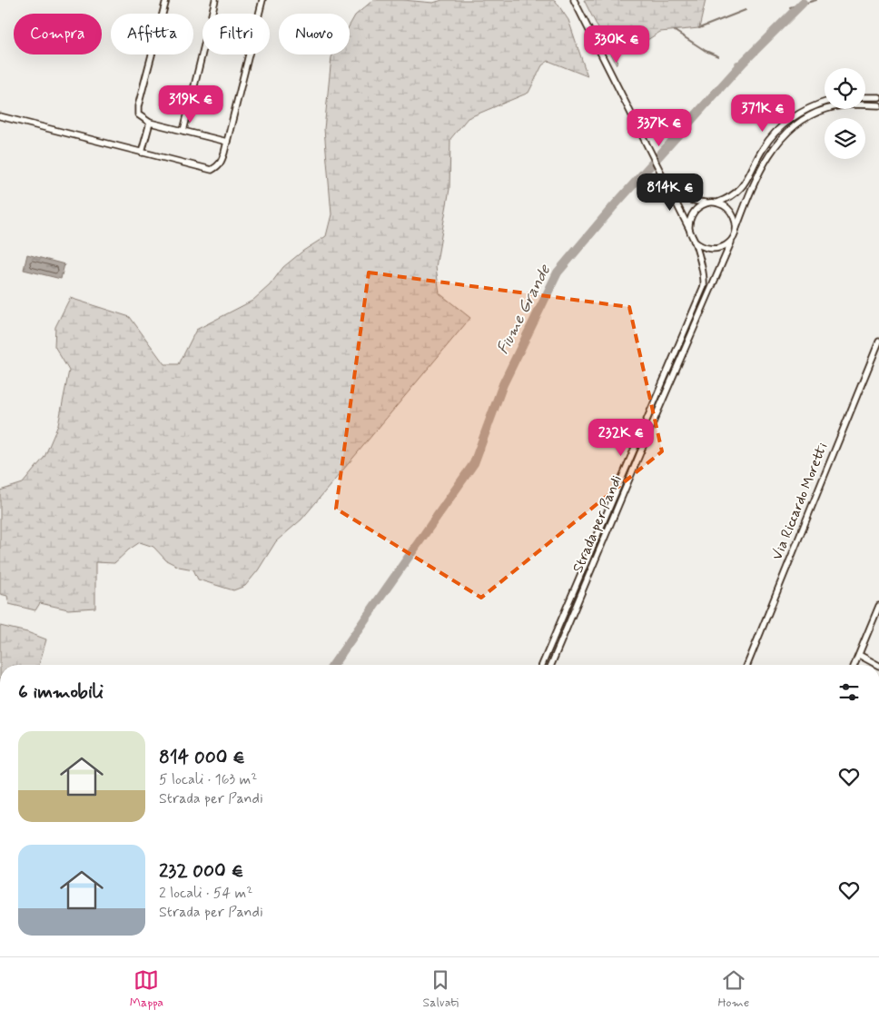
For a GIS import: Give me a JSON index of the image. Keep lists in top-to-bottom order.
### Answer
{
  "streets": {
    "street": ["Via Riccardo Moretti", "Strada per Pandi"]
  },
  "water": ["Fiume Grande"],
  "page": {
    "chip": [
      "Compra",
      "Affitta",
      "Filtri",
      "Nuovo"
    ],
    "price": [
      "330K €",
      "319K €",
      "371K €",
      "337K €",
      "814K €",
      "232K €"
    ],
    "heading": "6 immobili",
    "list": [
      {
        "name": "814 000 €",
        "note": "5 locali · 163 m² · Strada per Pandi"
      },
      {
        "name": "232 000 €",
        "note": "2 locali · 54 m² · Strada per Pandi"
      }
    ],
    "tabs": ["Mappa", "Salvati", "Home"]
  }
}
